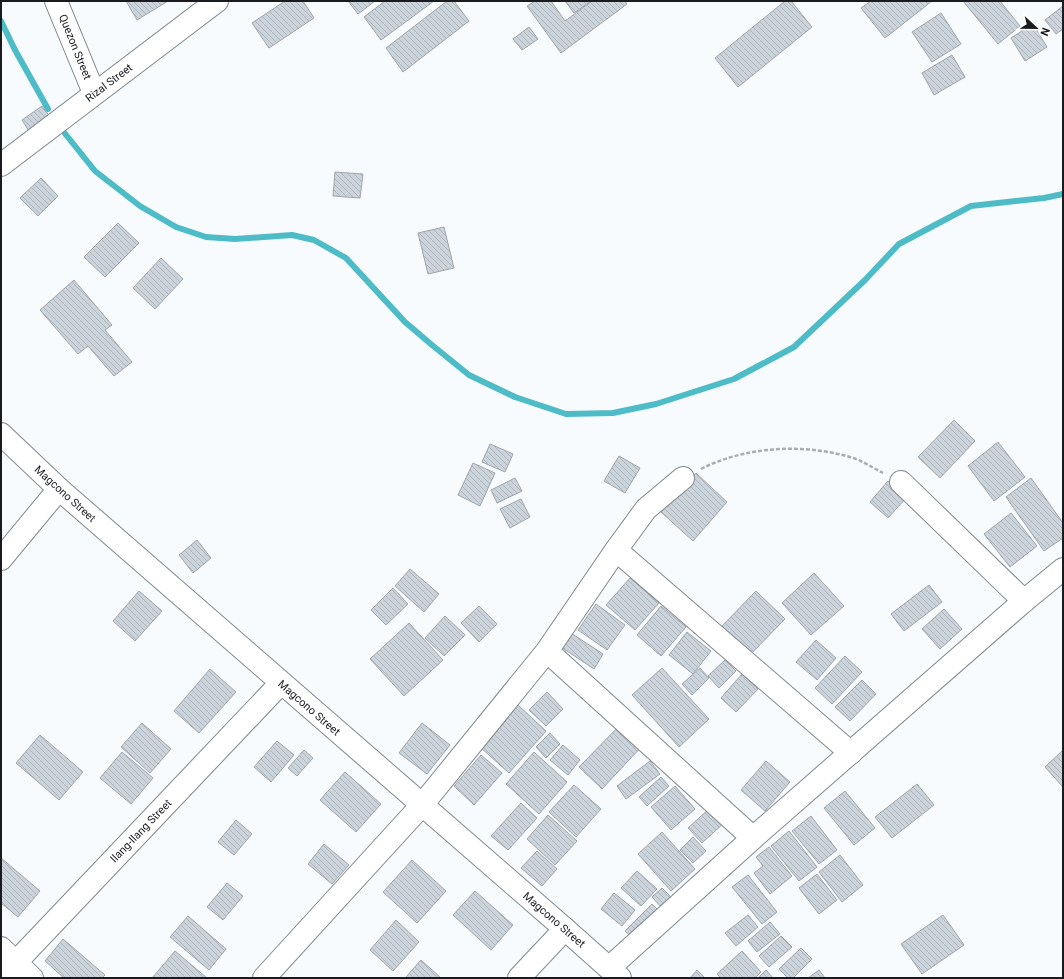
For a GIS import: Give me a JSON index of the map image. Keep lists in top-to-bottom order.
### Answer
{
  "streets": {
    "street": [
      "Quezon Street",
      "Rizal Street",
      "Magcono Street",
      "Ilang-Ilang Street"
    ]
  },
  "crossings": [
    ["Quezon Street", "Rizal Street"],
    ["Magcono Street", "Ilang-Ilang Street"]
  ],
  "north": "right"
}
